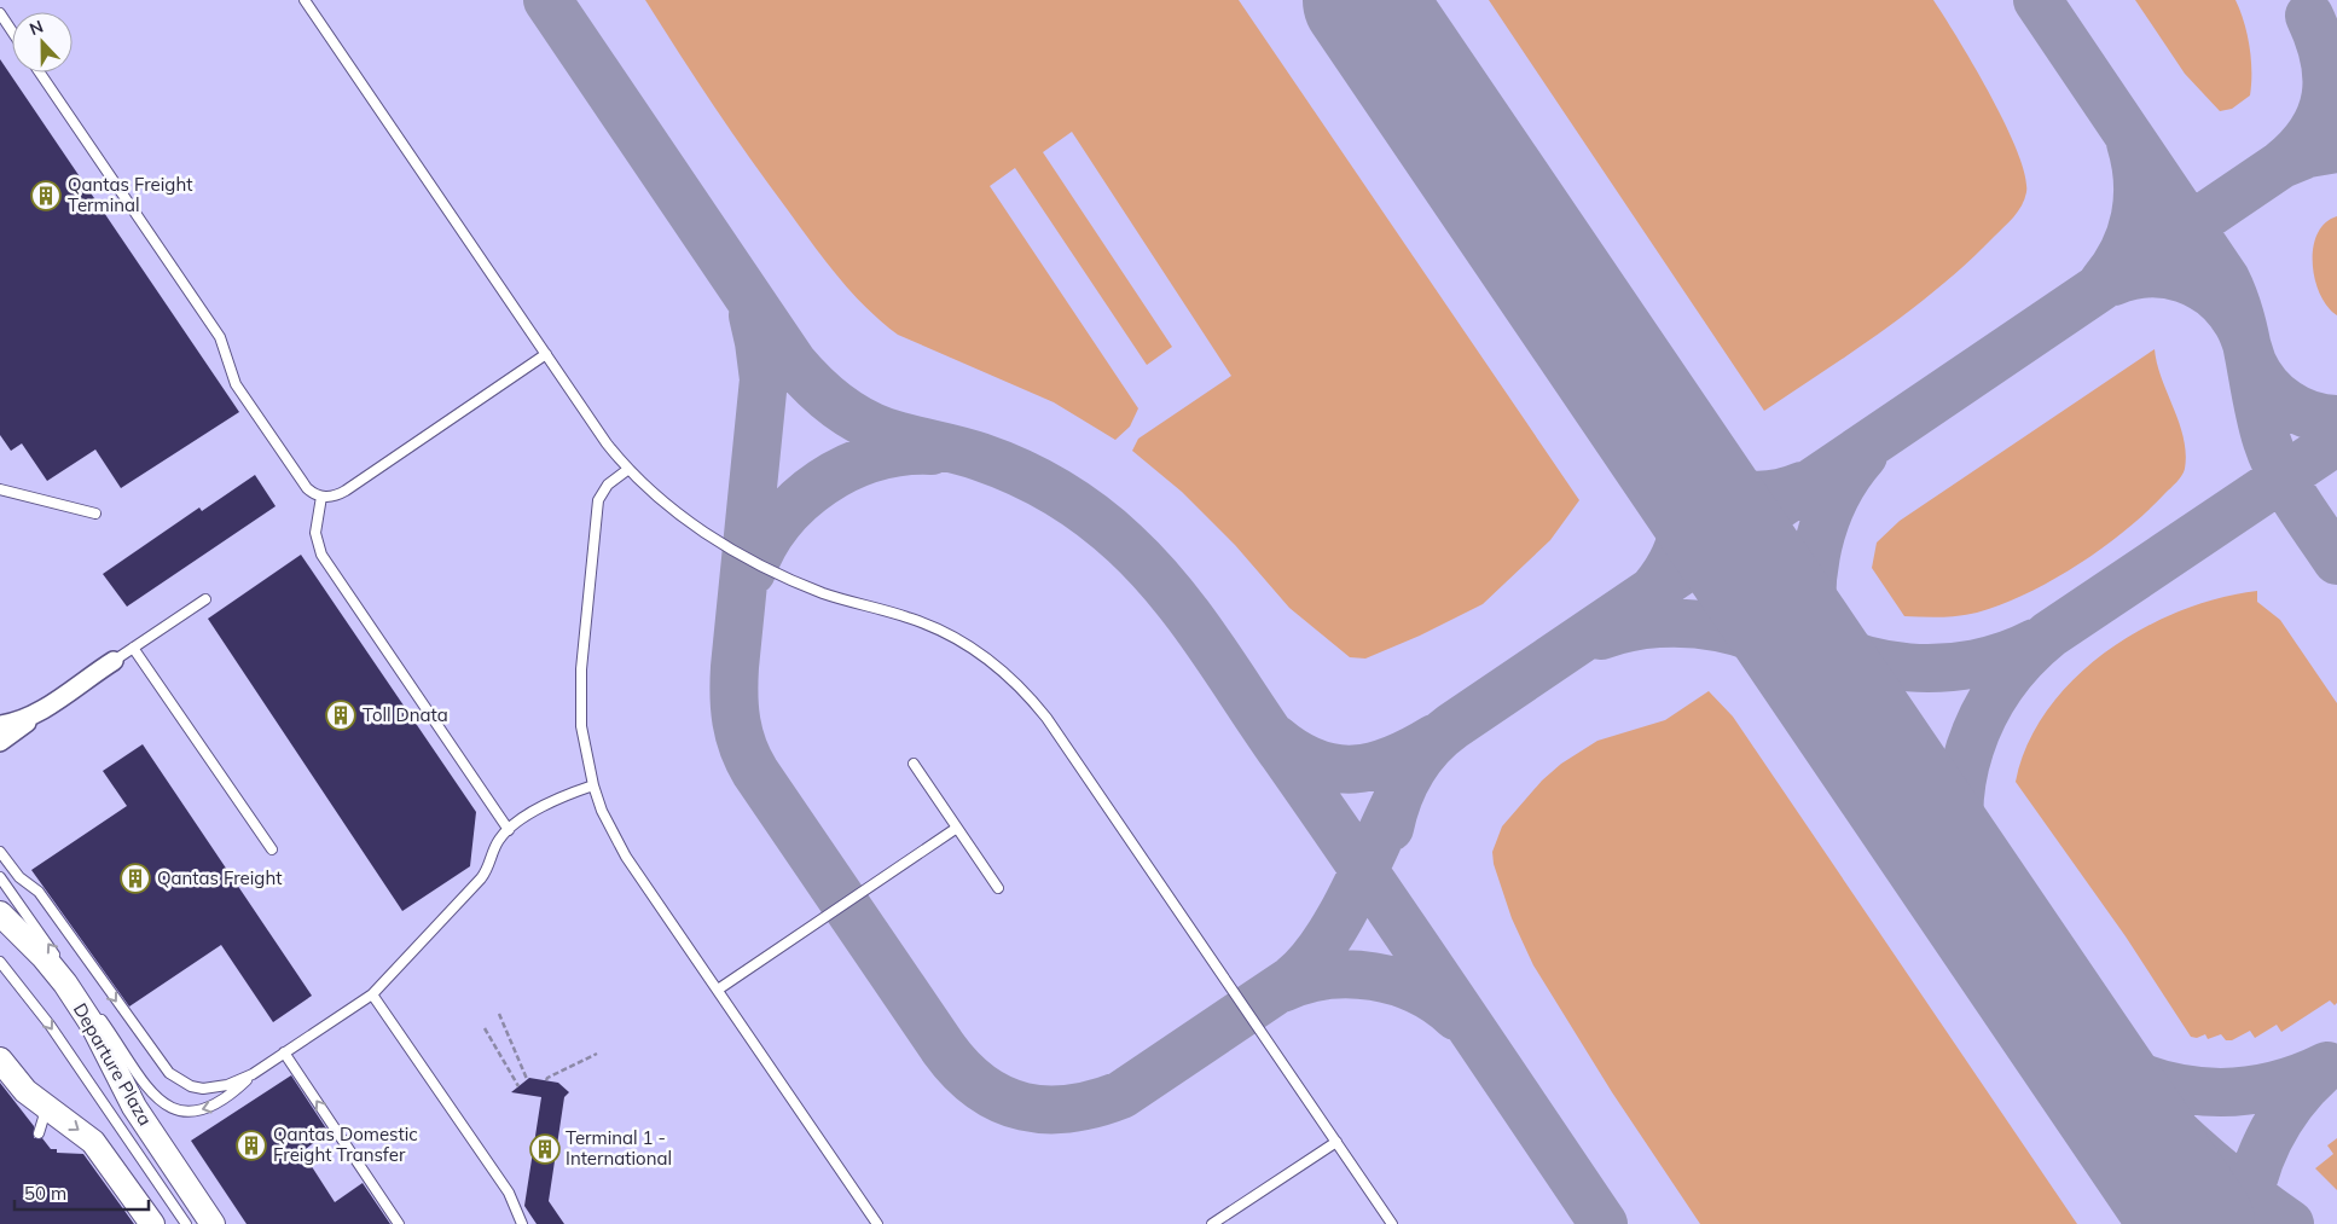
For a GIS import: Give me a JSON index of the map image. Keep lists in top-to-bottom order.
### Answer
{
  "streets": {
    "street": ["Departure Plaza"]
  },
  "places": {
    "building": [
      "Qantas Freight Terminal",
      "Toll Dnata",
      "Qantas Freight",
      "Qantas Domestic Freight Transfer",
      "Terminal 1 - International"
    ]
  },
  "scale_bar": "50 m",
  "north": "top"
}
